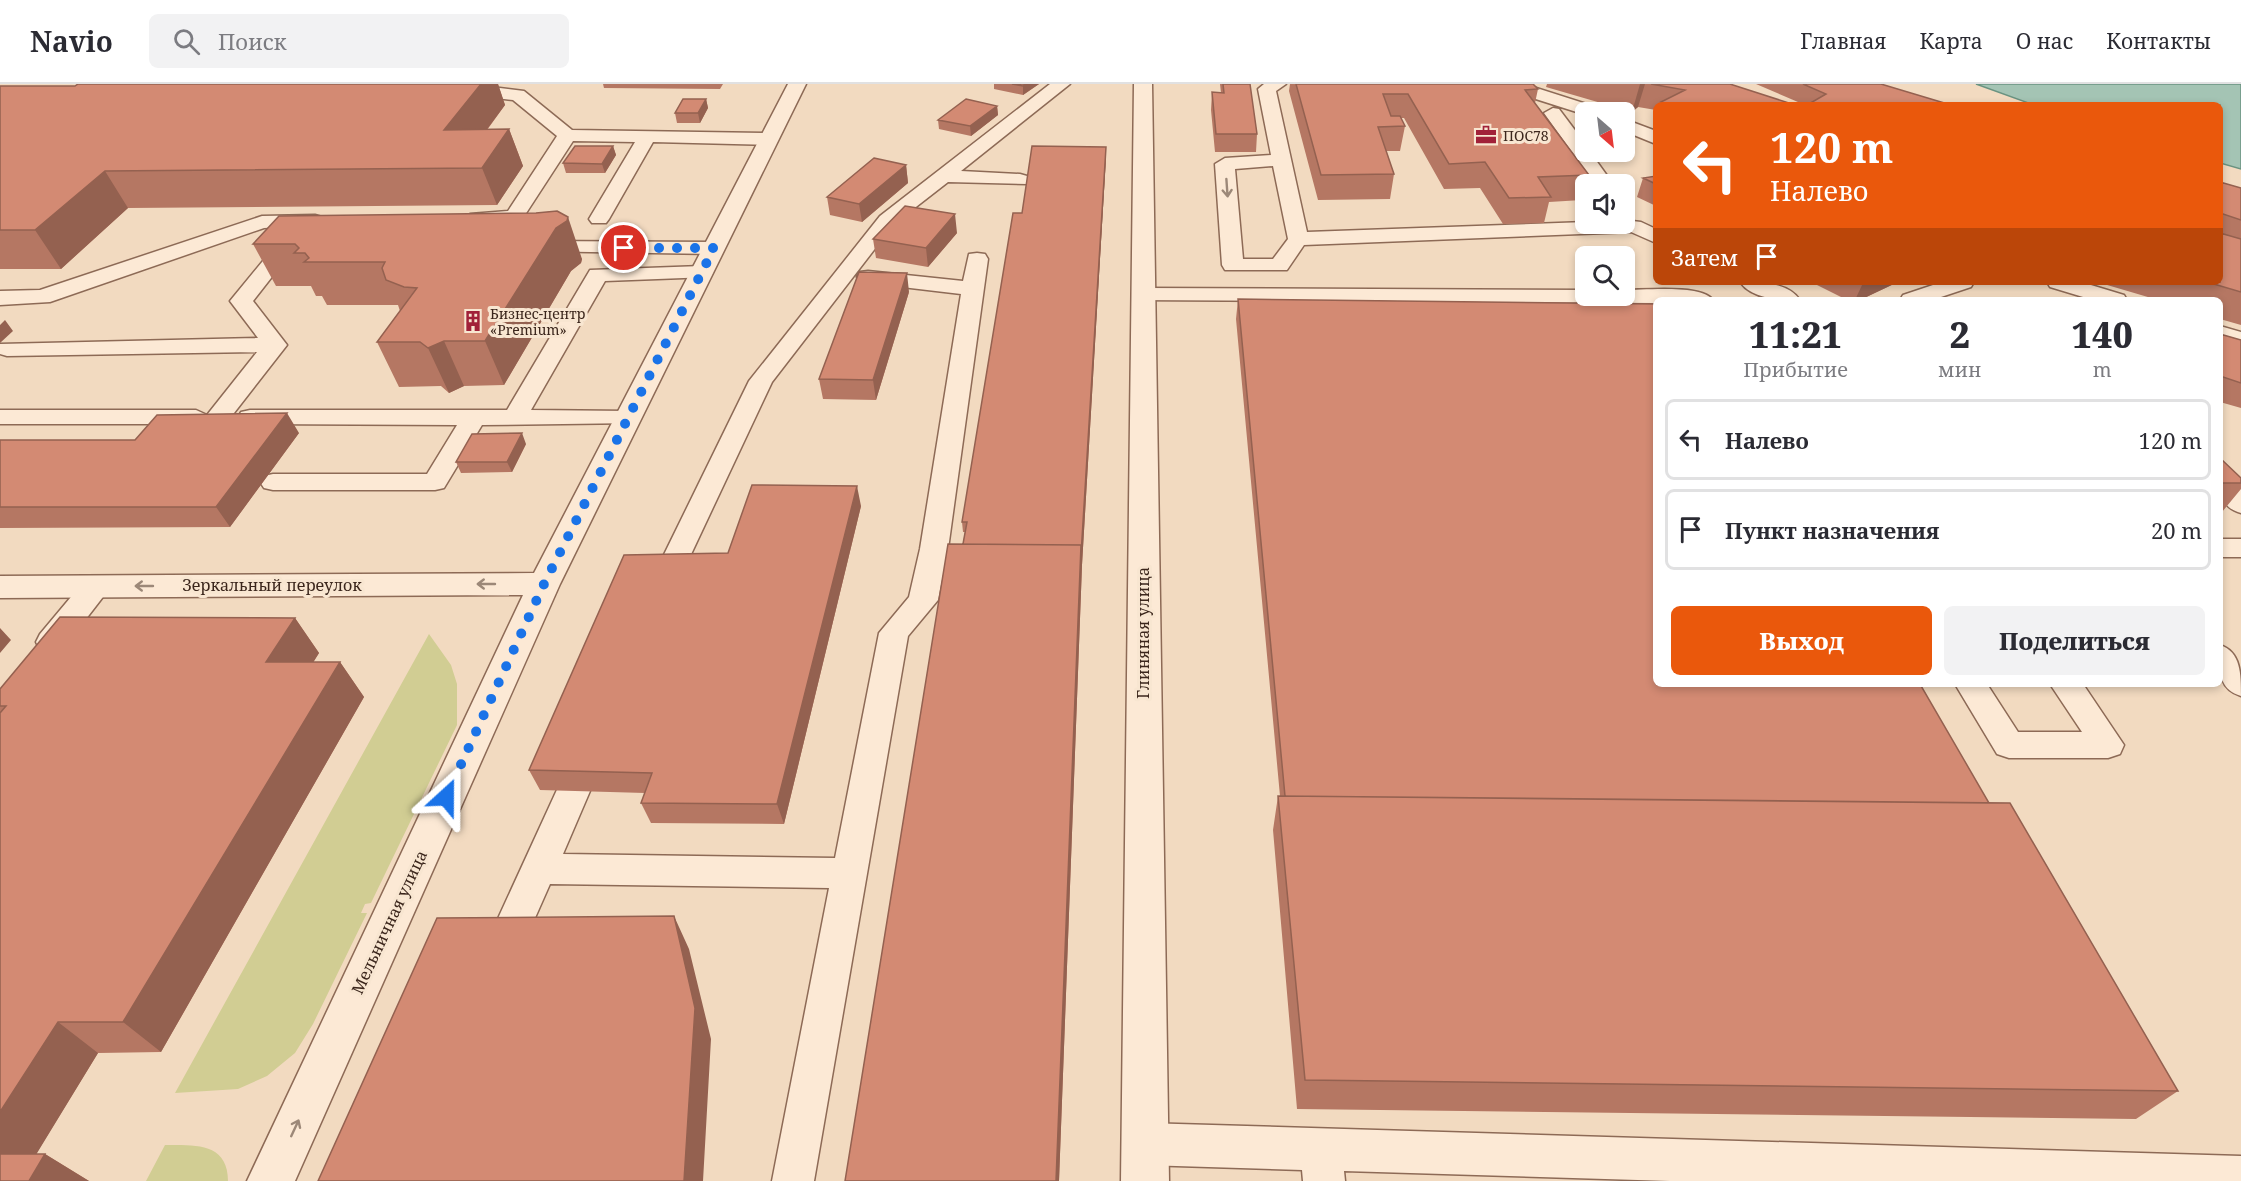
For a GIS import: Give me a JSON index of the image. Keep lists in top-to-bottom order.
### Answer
{
  "streets": {
    "street": ["Зеркальный переулок", "Глиняная улица", "Мельничная улица"]
  },
  "crossings": [
    ["Зеркальный переулок", "Мельничная улица"]
  ],
  "one_way": ["Зеркальный переулок", "Мельничная улица"],
  "places": {
    "office": ["ПОС78"],
    "building": ["Бизнес-центр «Premium»"]
  },
  "north": "bottom right",
  "page": {
    "header": "Navio",
    "search": "Поиск",
    "nav": [
      "Главная",
      "Карта",
      "О нас",
      "Контакты"
    ],
    "turn": ["120 m", "Налево"],
    "then": "Затем",
    "eta": [
      "11:21",
      "Прибытие",
      "2",
      "мин",
      "140",
      "m"
    ],
    "list": [
      {
        "name": "Налево",
        "value": "120 m"
      },
      {
        "name": "Пункт назначения",
        "value": "20 m"
      }
    ],
    "buttons": ["Выход", "Поделиться"]
  }
}
